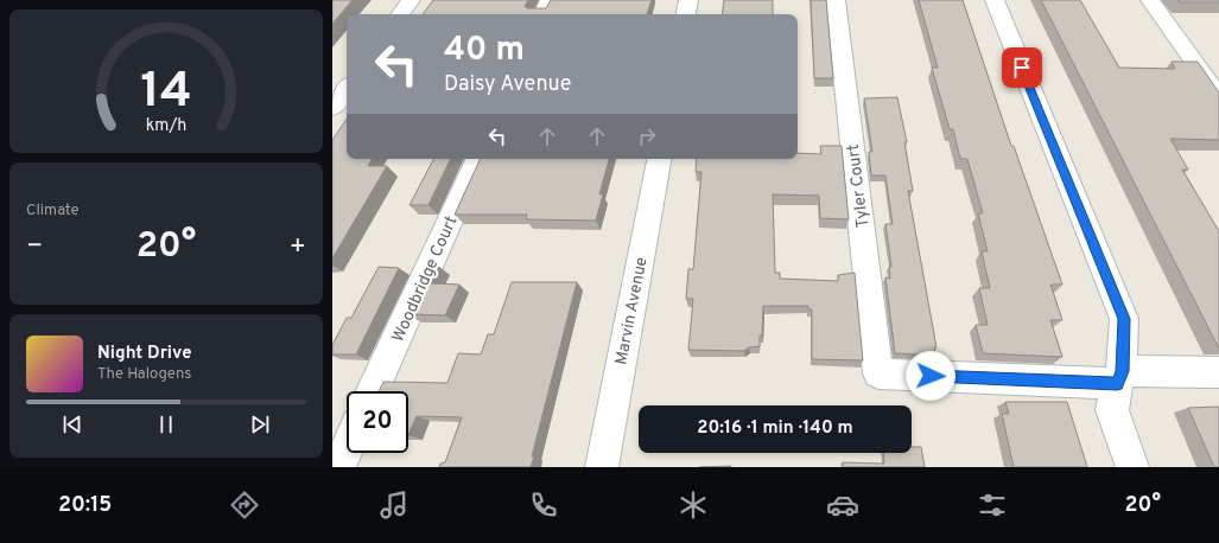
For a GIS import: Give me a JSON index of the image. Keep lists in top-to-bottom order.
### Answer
{
  "streets": {
    "street": ["Tyler Court", "Woodbridge Court", "Marvin Avenue"]
  },
  "page": {
    "turn": ["40 m", "Daisy Avenue"],
    "tile": "Climate",
    "heat": ["−", "20°", "+"],
    "song": ["Night Drive", "The Halogens"],
    "limit": "20",
    "trip": "20:16 · 1 min · 140 m",
    "tabs": ["20:15", "20°"],
    "gauge": ["14", "km/h"]
  }
}
